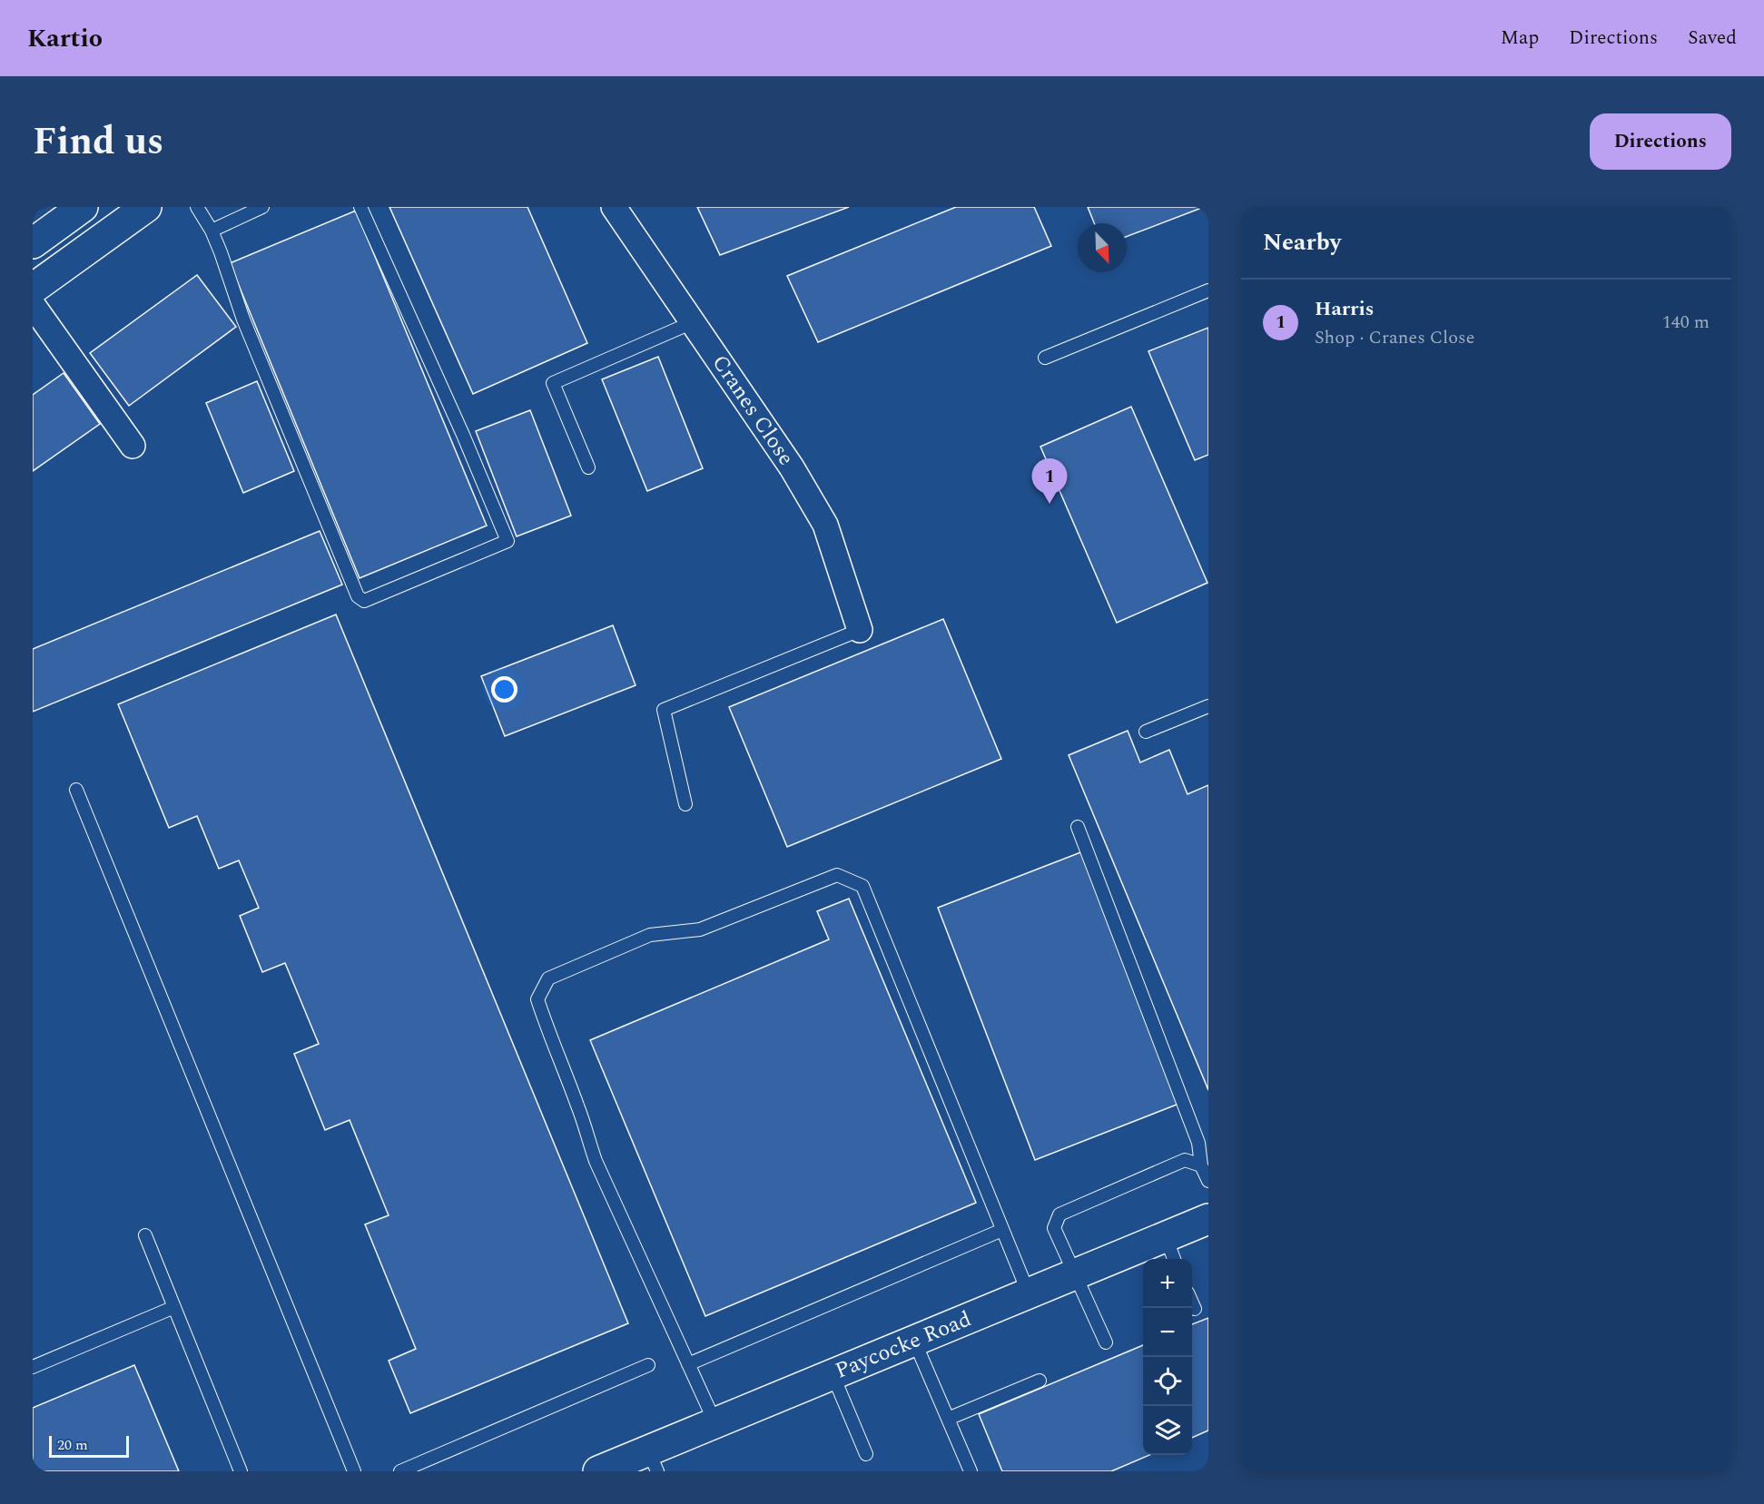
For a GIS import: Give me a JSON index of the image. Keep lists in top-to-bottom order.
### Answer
{
  "streets": {
    "street": ["Cranes Close", "Paycocke Road"]
  },
  "scale_bar": "20 m",
  "north": "bottom right",
  "page": {
    "header": "Kartio",
    "nav": ["Map", "Directions", "Saved"],
    "title": "Find us",
    "buttons": "Directions",
    "heading": "Nearby",
    "list": [
      {
        "mark": "1",
        "name": "Harris",
        "note": "Shop · Cranes Close",
        "value": "140 m"
      }
    ],
    "pins": "1",
    "map_buttons": ["+", "−"],
    "scale": "20 m"
  }
}
